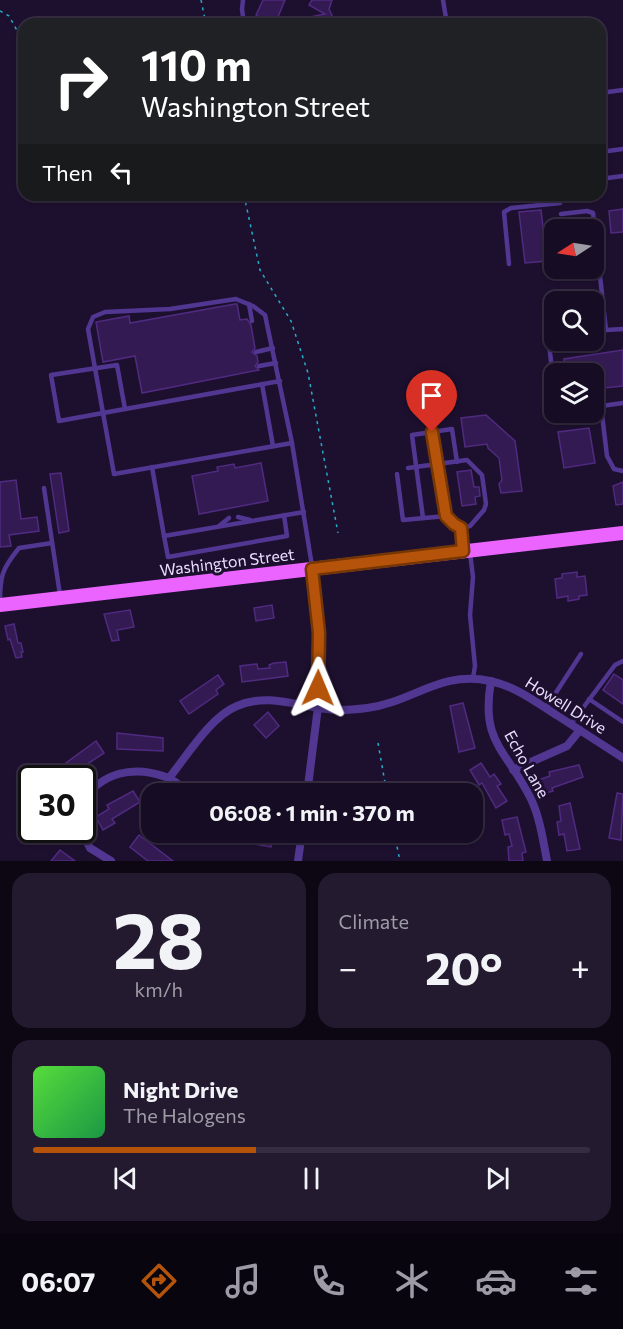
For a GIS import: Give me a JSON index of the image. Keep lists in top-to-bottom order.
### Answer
{
  "streets": {
    "main road": ["Washington Street"],
    "street": ["Howell Drive", "Echo Lane"]
  },
  "crossings": [
    ["Howell Drive", "Echo Lane"]
  ],
  "north": "left",
  "page": {
    "turn": ["110 m", "Washington Street"],
    "then": "Then",
    "limit": "30",
    "trip": "06:08 · 1 min · 370 m",
    "tile": [
      ["28", "km/h"],
      "Climate"
    ],
    "heat": ["−", "20°", "+"],
    "song": ["Night Drive", "The Halogens"],
    "tabs": "06:07"
  }
}
